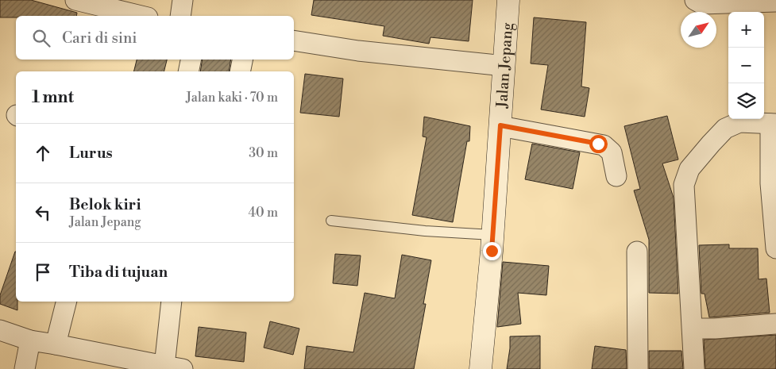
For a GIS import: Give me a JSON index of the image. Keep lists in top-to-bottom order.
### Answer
{
  "streets": {
    "street": ["Jalan Jepang"]
  },
  "north": "top right",
  "page": {
    "map_buttons": ["+", "−"],
    "search": "Cari di sini",
    "heading": ["1 mnt", "Jalan kaki · 70 m"],
    "list": [
      ["Lurus", "30 m"],
      ["Belok kiri", "Jalan Jepang", "40 m"],
      "Tiba di tujuan"
    ]
  }
}
